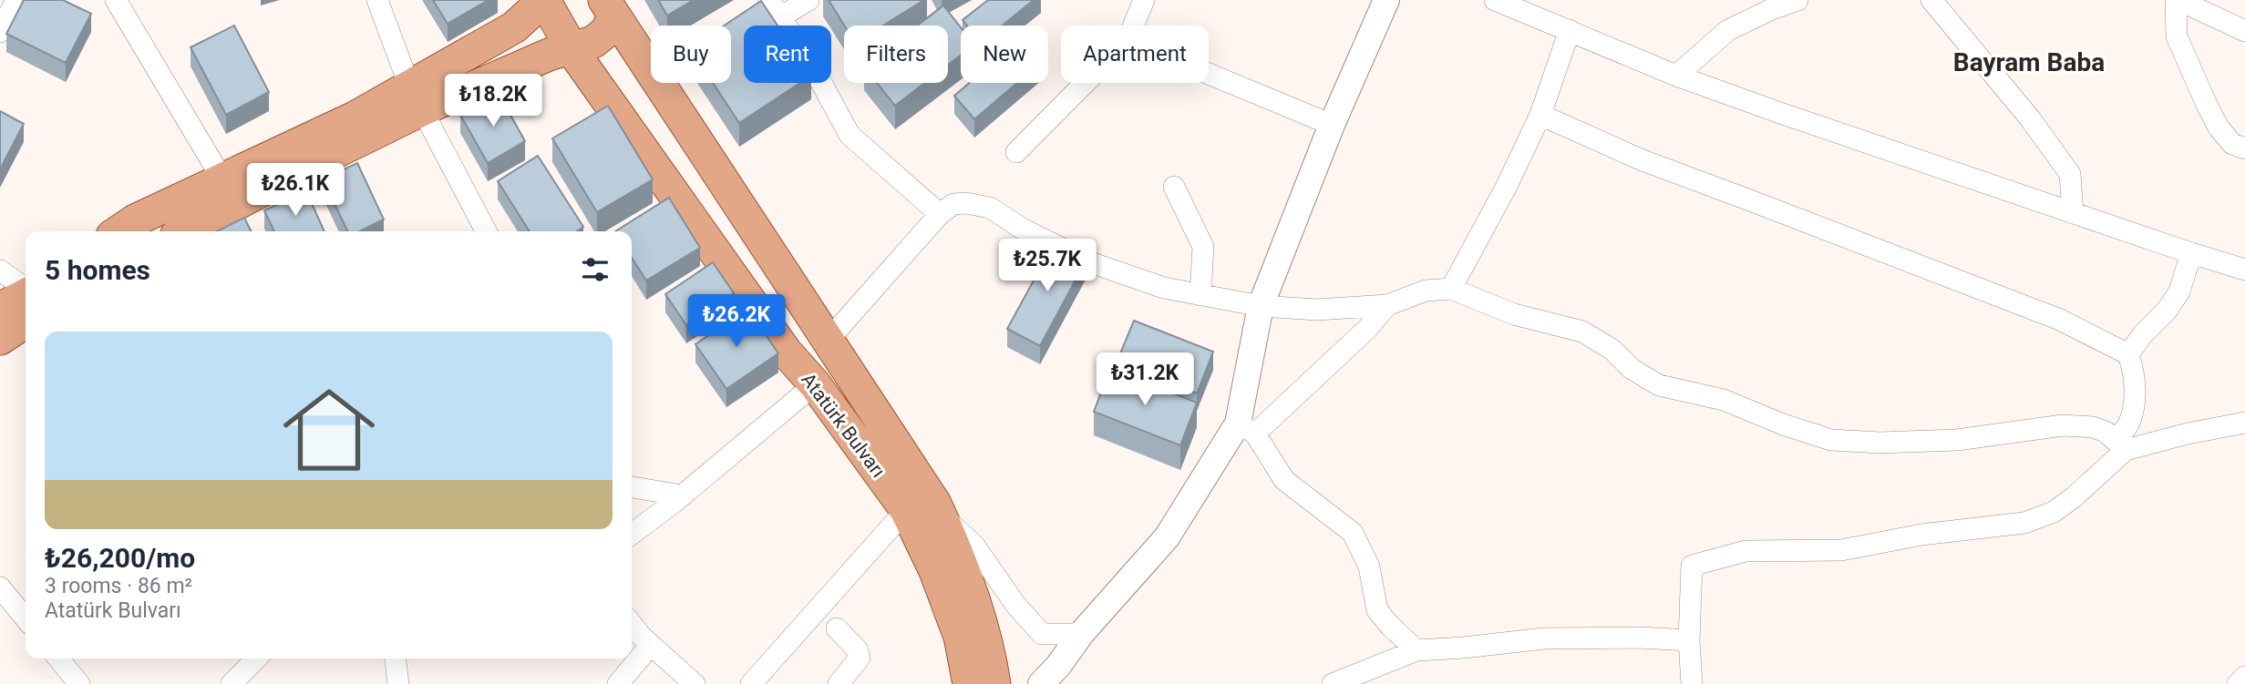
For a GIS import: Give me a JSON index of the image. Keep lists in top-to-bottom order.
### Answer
{
  "streets": {
    "main road": ["Atatürk Bulvarı"]
  },
  "districts": ["Bayram Baba"],
  "page": {
    "chip": [
      "Buy",
      "Rent",
      "Filters",
      "New",
      "Apartment"
    ],
    "price": [
      "₺18.2K",
      "₺26.1K",
      "₺25.7K",
      "₺26.2K",
      "₺31.2K"
    ],
    "heading": "5 homes",
    "list": [
      {
        "name": "₺26,200/mo",
        "note": "3 rooms · 86 m² · Atatürk Bulvarı"
      }
    ]
  }
}
